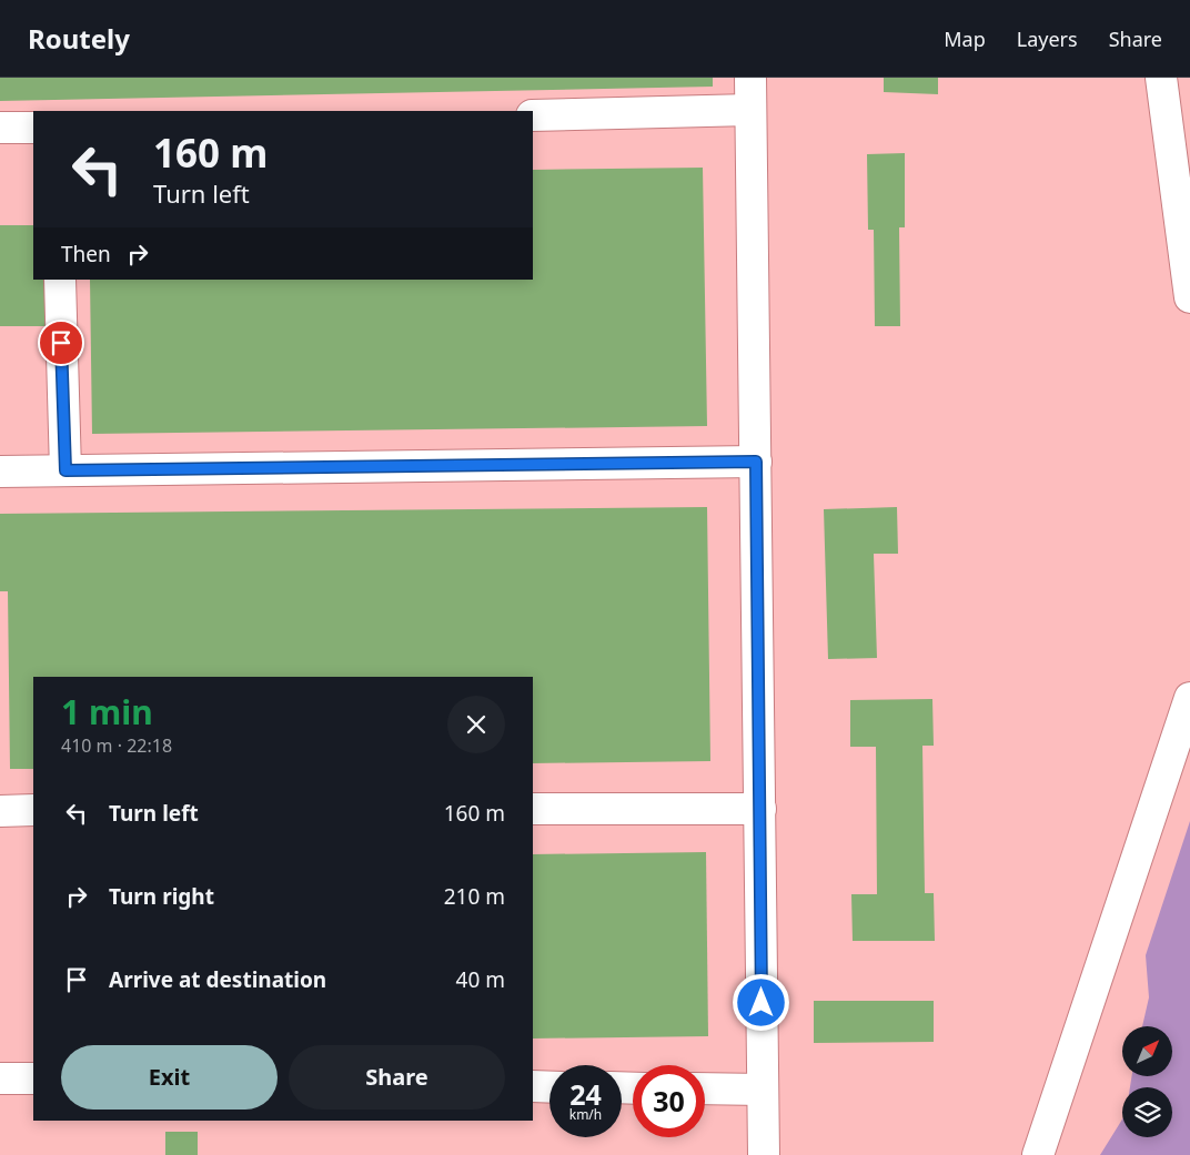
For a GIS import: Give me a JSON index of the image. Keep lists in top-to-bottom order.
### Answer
{
  "north": "top right",
  "page": {
    "header": "Routely",
    "nav": ["Map", "Layers", "Share"],
    "turn": ["160 m", "Turn left"],
    "then": "Then",
    "heading": ["1 min", "410 m · 22:18"],
    "list": [
      {
        "name": "Turn left",
        "value": "160 m"
      },
      {
        "name": "Turn right",
        "value": "210 m"
      },
      {
        "name": "Arrive at destination",
        "value": "40 m"
      }
    ],
    "buttons": ["Exit", "Share"],
    "speed": "24 km/h",
    "limit": "30"
  }
}
